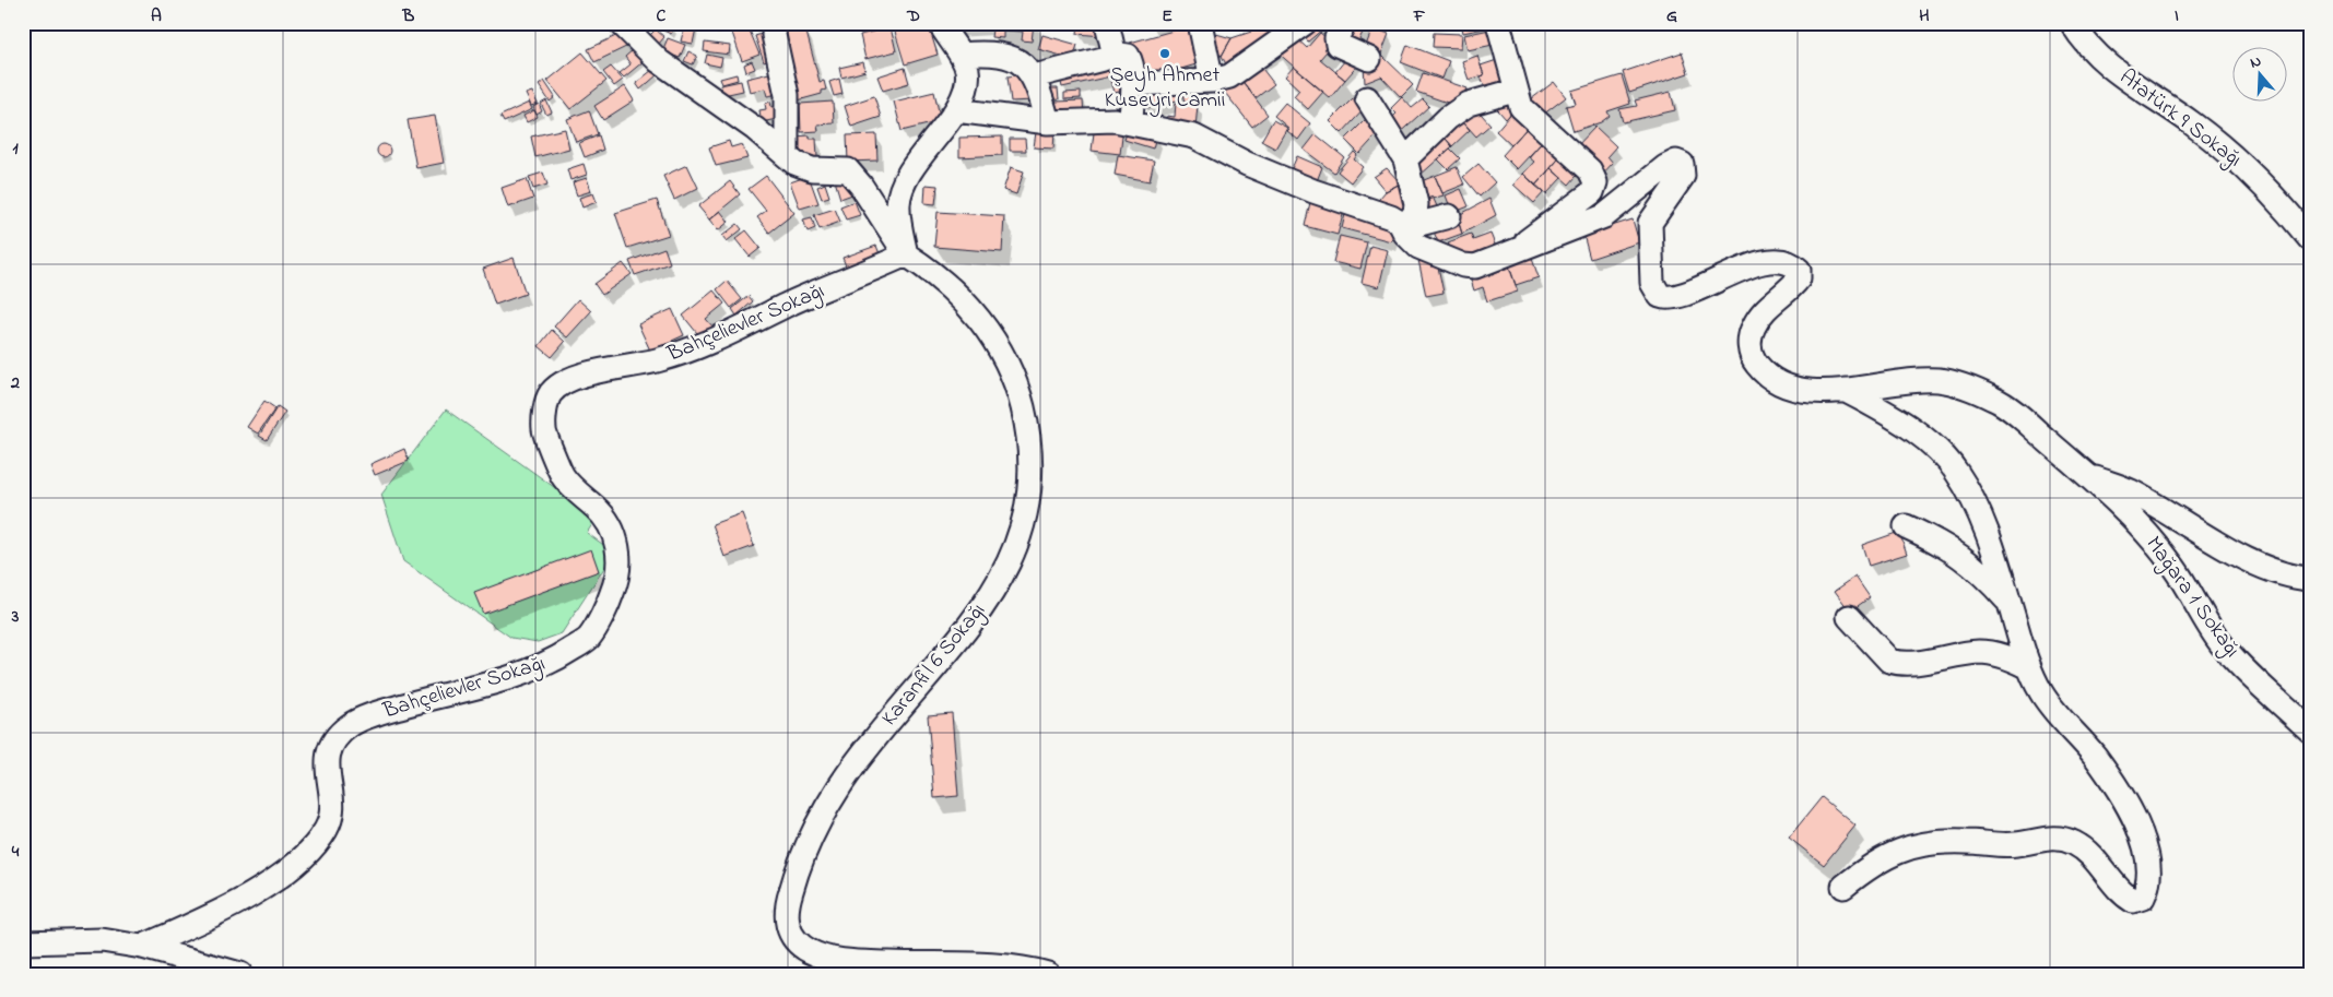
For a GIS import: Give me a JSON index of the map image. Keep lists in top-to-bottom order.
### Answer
{
  "streets": {
    "street": [
      "Atatürk 9 Sokağı",
      "Bahçelievler Sokağı",
      "Mağara 1 Sokağı",
      "Karanfil 6 Sokağı"
    ]
  },
  "crossings": [
    ["Bahçelievler Sokağı", "Karanfil 6 Sokağı"]
  ],
  "places": ["Şeyh Ahmet Kuseyri Camii"],
  "north": "top",
  "grid": {
    "columns": [
      "A",
      "B",
      "C",
      "D",
      "E",
      "F",
      "G",
      "H",
      "I"
    ],
    "rows": [
      "1",
      "2",
      "3",
      "4"
    ]
  }
}
